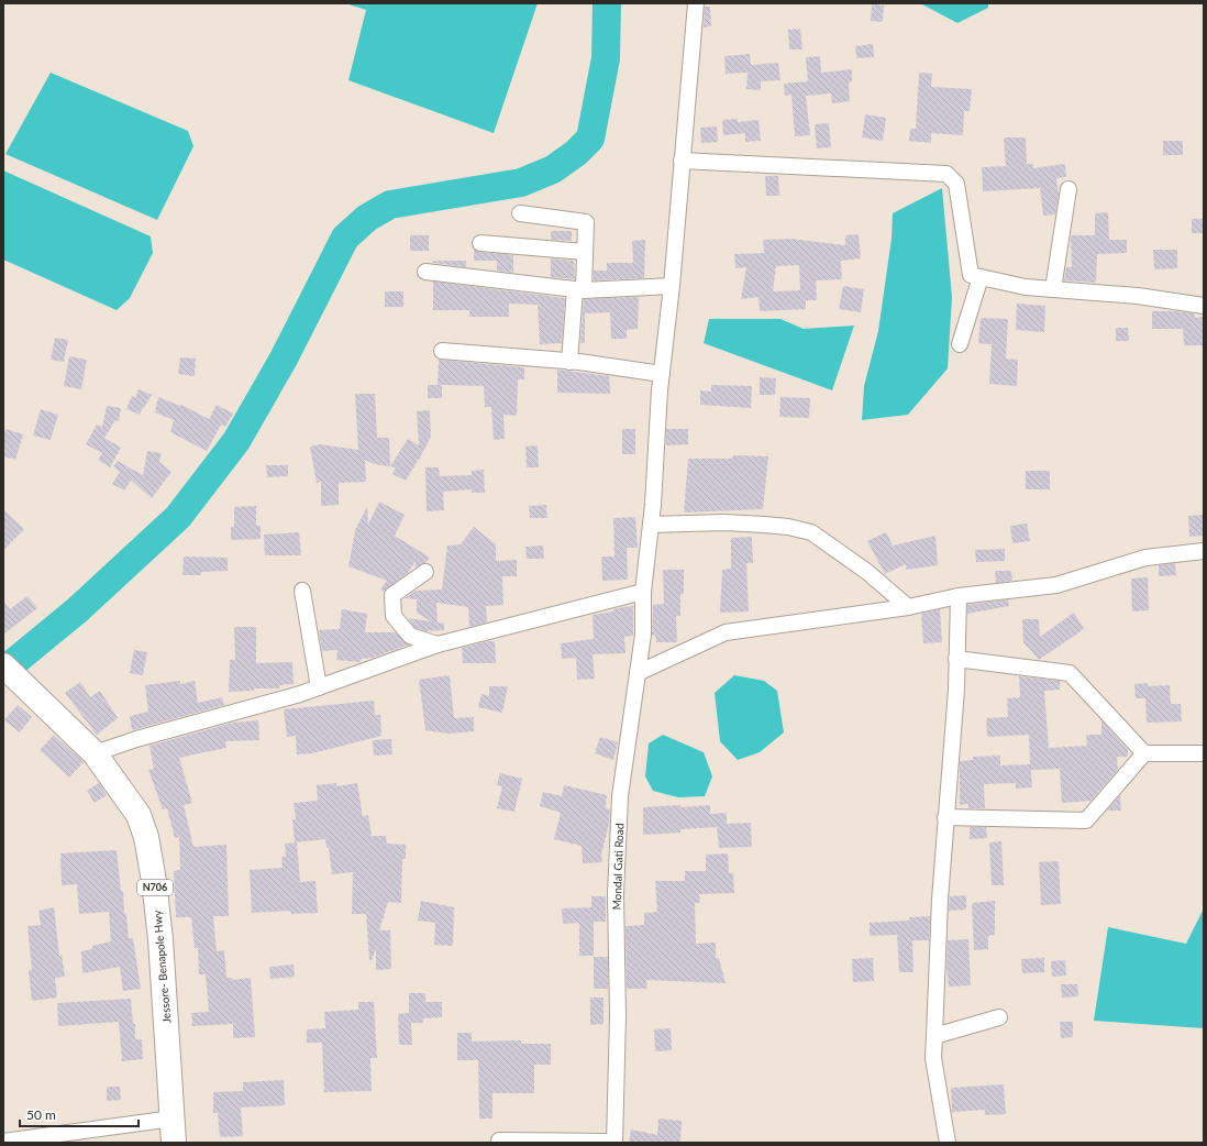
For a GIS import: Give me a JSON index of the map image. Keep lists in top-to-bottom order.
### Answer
{
  "streets": {
    "highway": ["N706", "Jessore- Benapole Hwy"],
    "street": ["Mondal Gati Road"]
  },
  "scale_bar": "50 m"
}
